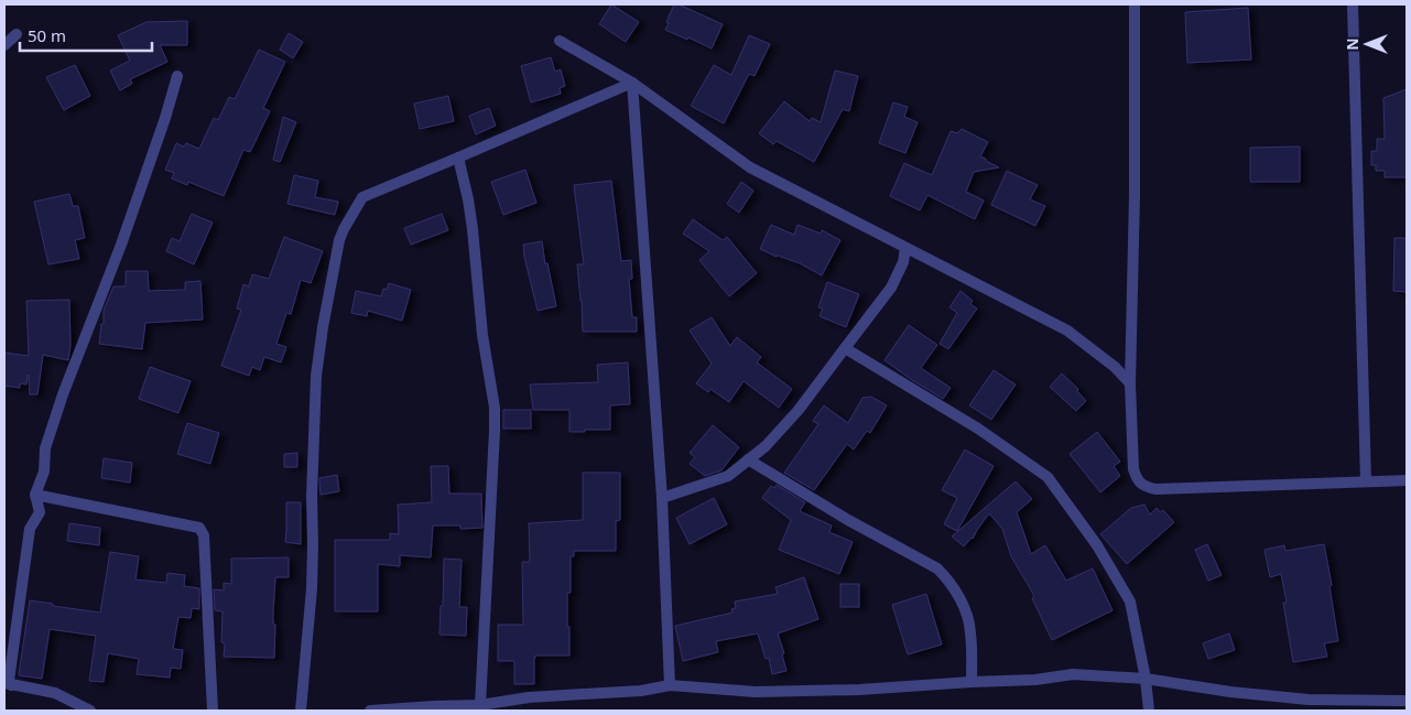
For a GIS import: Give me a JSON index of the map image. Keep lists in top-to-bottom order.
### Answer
{
  "scale_bar": "50 m",
  "north": "left"
}
